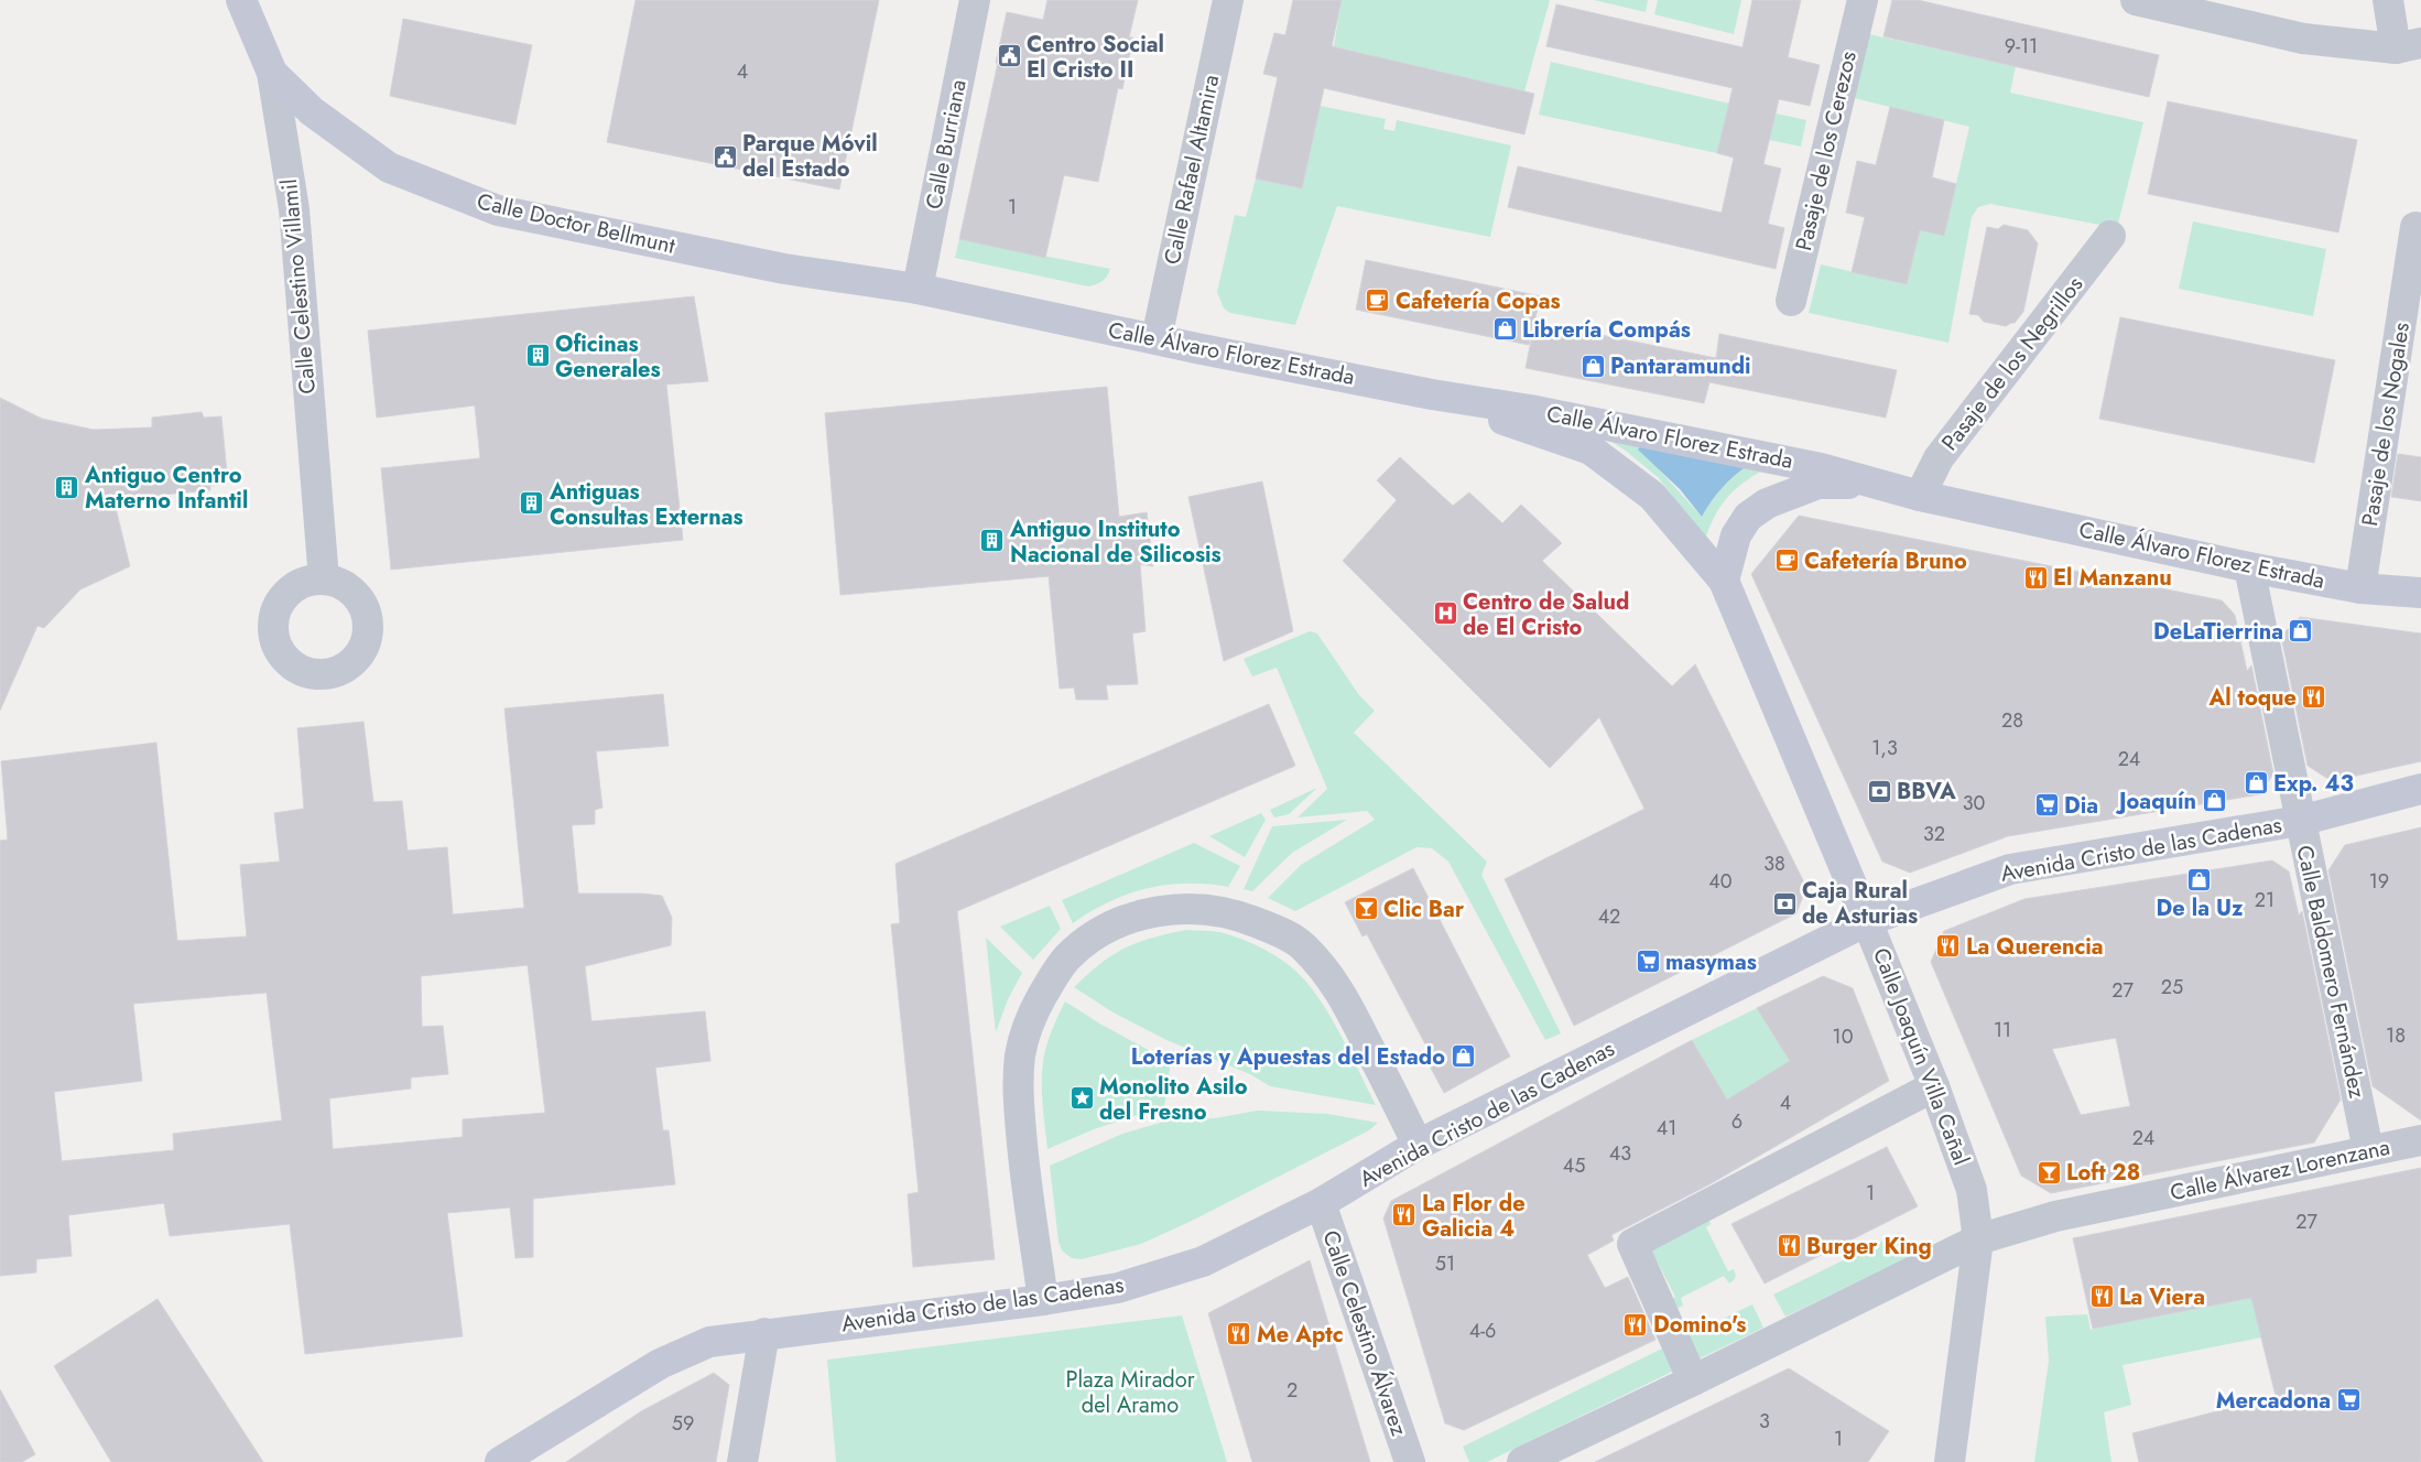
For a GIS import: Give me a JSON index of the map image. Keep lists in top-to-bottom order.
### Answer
{
  "streets": {
    "street": [
      "Calle Burriana",
      "Pasaje de los Cerezos",
      "Calle Rafael Altamira",
      "Calle Doctor Bellmunt",
      "Calle Celestino Villamil",
      "Calle Álvaro Florez Estrada",
      "Pasaje de los Negrillos",
      "Pasaje de los Nogales",
      "Avenida Cristo de las Cadenas",
      "Calle Baldomero Fernández",
      "Calle Joaquín Villa Cañal",
      "Calle Álvarez Lorenzana",
      "Calle Celestino Álvarez"
    ]
  },
  "crossings": [
    ["Calle Burriana", "Calle Doctor Bellmunt"],
    ["Calle Burriana", "Calle Álvaro Florez Estrada"],
    ["Calle Rafael Altamira", "Calle Álvaro Florez Estrada"],
    ["Calle Doctor Bellmunt", "Calle Celestino Villamil"],
    ["Calle Doctor Bellmunt", "Calle Álvaro Florez Estrada"],
    ["Calle Álvaro Florez Estrada", "Pasaje de los Negrillos"],
    ["Calle Álvaro Florez Estrada", "Pasaje de los Nogales"],
    ["Calle Álvaro Florez Estrada", "Calle Baldomero Fernández"],
    ["Calle Álvaro Florez Estrada", "Calle Joaquín Villa Cañal"],
    ["Avenida Cristo de las Cadenas", "Calle Baldomero Fernández"],
    ["Avenida Cristo de las Cadenas", "Calle Joaquín Villa Cañal"],
    ["Avenida Cristo de las Cadenas", "Calle Celestino Álvarez"],
    ["Calle Baldomero Fernández", "Calle Álvarez Lorenzana"],
    ["Calle Joaquín Villa Cañal", "Calle Álvarez Lorenzana"]
  ],
  "parks": ["Plaza Mirador del Aramo"],
  "places": {
    "public building": ["Centro Social El Cristo II", "Parque Móvil del Estado"],
    "cafe": ["Cafetería Copas", "Cafetería Bruno"],
    "shop": [
      "Librería Compás",
      "Pantaramundi",
      "DeLaTierrina",
      "Exp. 43",
      "Joaquín",
      "De la Uz",
      "Loterías y Apuestas del Estado"
    ],
    "building": [
      "Oficinas Generales",
      "Antiguo Centro Materno Infantil",
      "Antiguas Consultas Externas",
      "Antiguo Instituto Nacional de Silicosis"
    ],
    "restaurant": [
      "El Manzanu",
      "Al toque",
      "La Querencia",
      "La Flor de Galicia 4",
      "Burger King",
      "La Viera",
      "Domino's",
      "Me Aptc"
    ],
    "hospital": ["Centro de Salud de El Cristo"],
    "bank": ["BBVA", "Caja Rural de Asturias"],
    "supermarket": ["Dia", "masymas", "Mercadona"],
    "bar": ["Clic Bar", "Loft 28"],
    "place": ["Monolito Asilo del Fresno"]
  },
  "house_numbers": [
    "9-11",
    "4",
    "1",
    "28",
    "1,3",
    "24",
    "30",
    "32",
    "38",
    "40",
    "19",
    "21",
    "42",
    "25",
    "27",
    "11",
    "18",
    "10",
    "4",
    "6",
    "41",
    "24",
    "43",
    "45",
    "1",
    "27",
    "51",
    "4-6",
    "2",
    "3",
    "59",
    "1"
  ]
}
